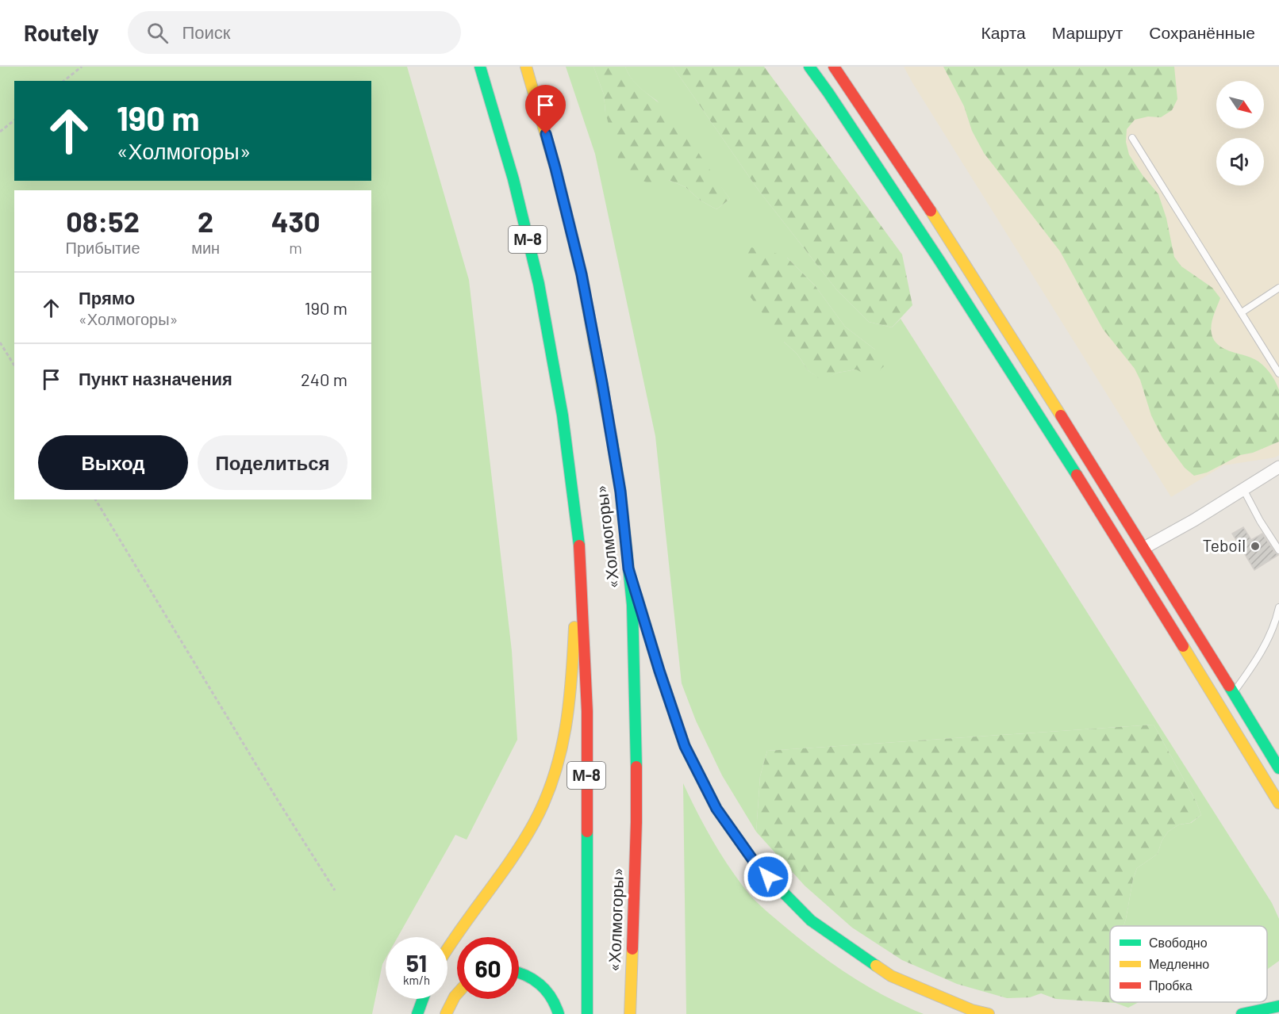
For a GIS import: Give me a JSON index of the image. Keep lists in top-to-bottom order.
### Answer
{
  "streets": {
    "main road": ["М-8", "«Холмогоры»"]
  },
  "places": ["Teboil"],
  "legend": ["Свободно", "Медленно", "Пробка"],
  "north": "bottom right",
  "page": {
    "header": "Routely",
    "search": "Поиск",
    "nav": ["Карта", "Маршрут", "Сохранённые"],
    "turn": ["190 m", "«Холмогоры»"],
    "eta": [
      "08:52",
      "Прибытие",
      "2",
      "мин",
      "430",
      "m"
    ],
    "list": [
      {
        "name": "Прямо",
        "note": "«Холмогоры»",
        "value": "190 m"
      },
      {
        "name": "Пункт назначения",
        "value": "240 m"
      }
    ],
    "buttons": ["Выход", "Поделиться"],
    "speed": "51 km/h",
    "limit": "60"
  }
}
